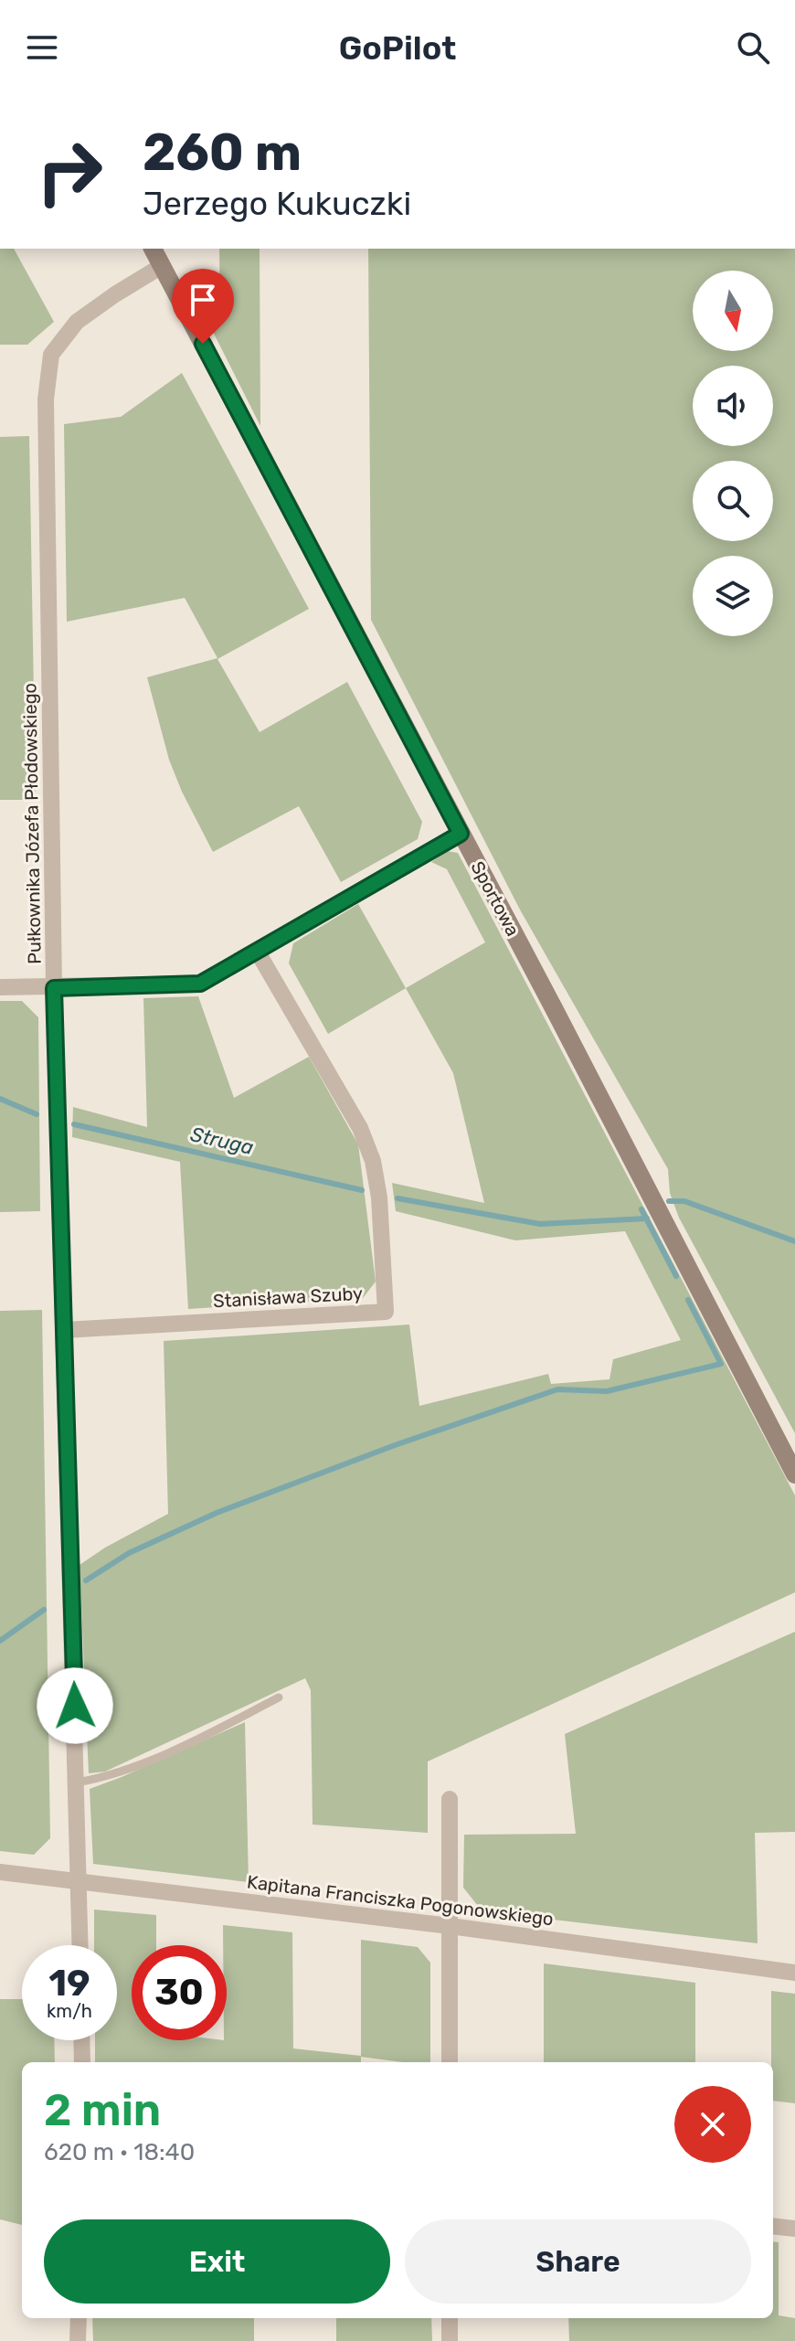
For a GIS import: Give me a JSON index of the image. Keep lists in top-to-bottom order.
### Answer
{
  "streets": {
    "street": [
      "Pułkownika Józefa Płodowskiego",
      "Sportowa",
      "Stanisława Szuby",
      "Kapitana Franciszka Pogonowskiego"
    ]
  },
  "crossings": [
    ["Pułkownika Józefa Płodowskiego", "Sportowa"],
    ["Pułkownika Józefa Płodowskiego", "Stanisława Szuby"],
    ["Pułkownika Józefa Płodowskiego", "Kapitana Franciszka Pogonowskiego"]
  ],
  "water": ["Struga"],
  "north": "bottom",
  "page": {
    "header": "GoPilot",
    "turn": ["260 m", "Jerzego Kukuczki"],
    "speed": "19 km/h",
    "limit": "30",
    "heading": ["2 min", "620 m · 18:40"],
    "buttons": ["Exit", "Share"]
  }
}
